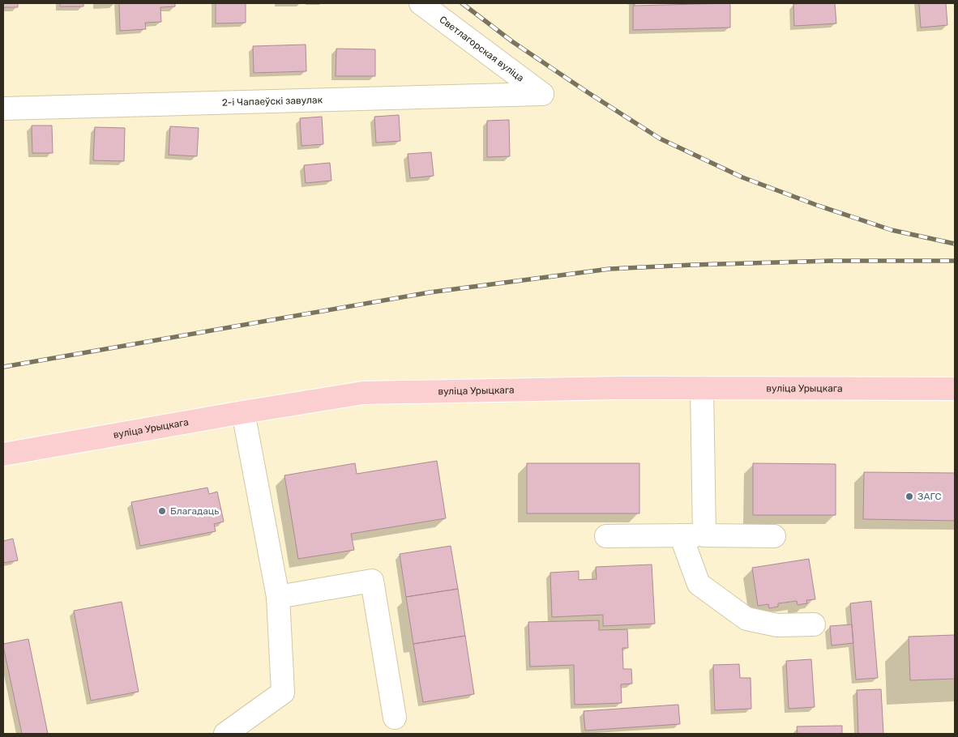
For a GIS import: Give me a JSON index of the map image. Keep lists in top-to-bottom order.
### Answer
{
  "streets": {
    "main road": ["вуліца Урыцкага"],
    "street": ["Светлагорская вуліца", "2-і Чапаеўскі завулак"]
  },
  "crossings": [
    ["Светлагорская вуліца", "2-і Чапаеўскі завулак"]
  ],
  "places": ["ЗАГС", "Благадаць"]
}
